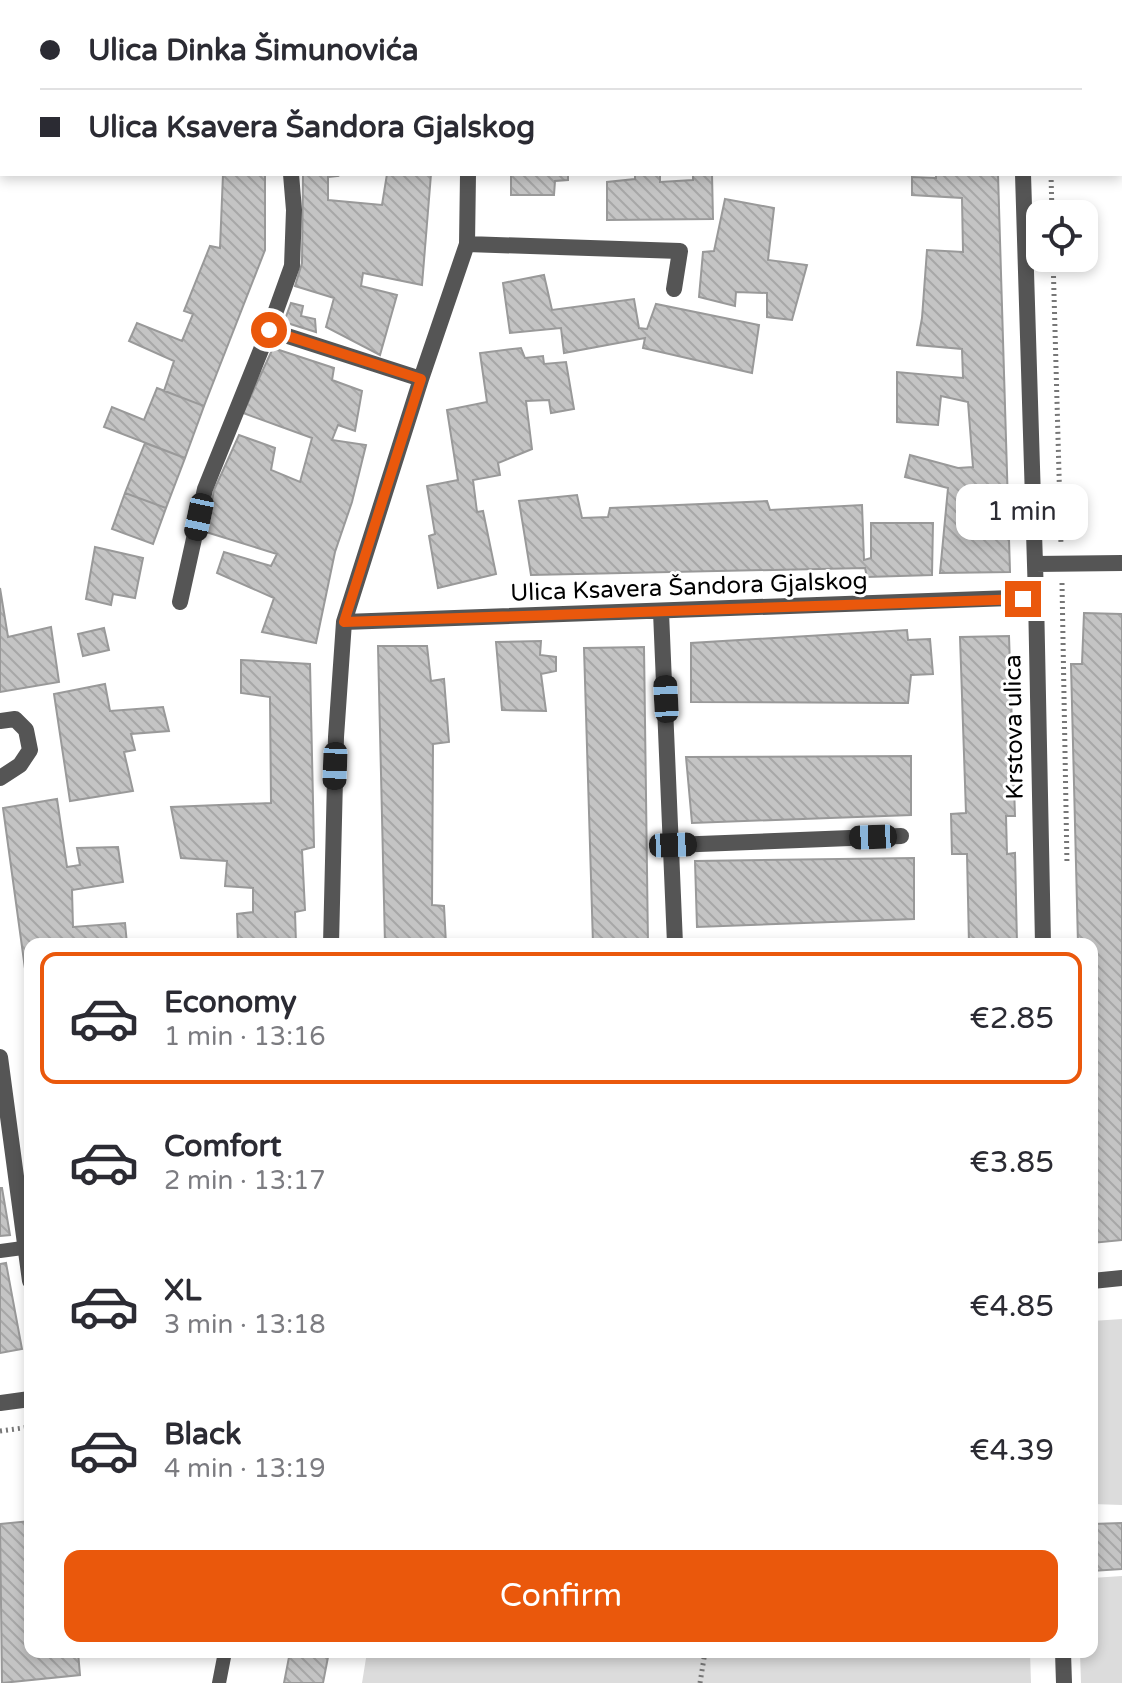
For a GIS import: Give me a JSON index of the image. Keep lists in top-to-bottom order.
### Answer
{
  "streets": {
    "street": ["Ulica Ksavera Šandora Gjalskog", "Krstova ulica"]
  },
  "crossings": [
    ["Ulica Ksavera Šandora Gjalskog", "Krstova ulica"]
  ],
  "page": {
    "banner": ["Ulica Dinka Šimunovića", "Ulica Ksavera Šandora Gjalskog"],
    "bubble": "1 min",
    "list": [
      {
        "name": "Economy",
        "note": "1 min · 13:16",
        "value": "€2.85"
      },
      {
        "name": "Comfort",
        "note": "2 min · 13:17",
        "value": "€3.85"
      },
      {
        "name": "XL",
        "note": "3 min · 13:18",
        "value": "€4.85"
      },
      {
        "name": "Black",
        "note": "4 min · 13:19",
        "value": "€4.39"
      }
    ],
    "buttons": "Confirm"
  }
}
